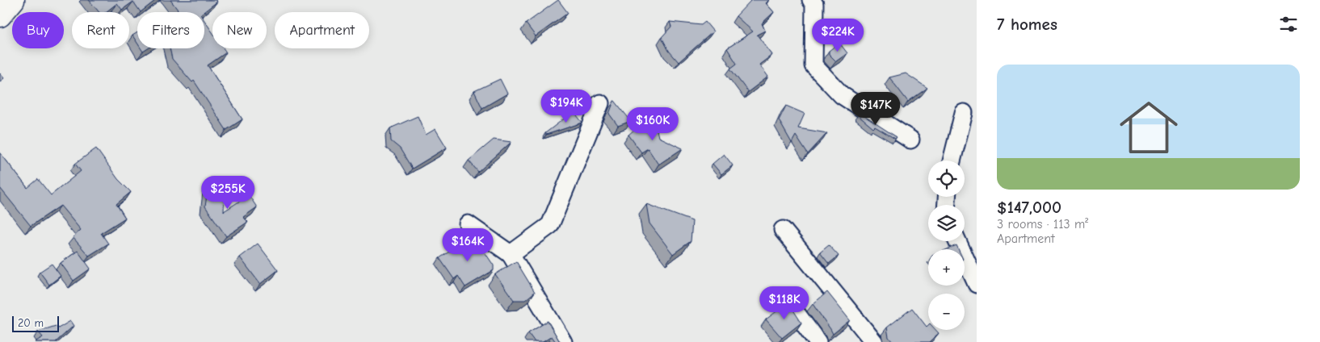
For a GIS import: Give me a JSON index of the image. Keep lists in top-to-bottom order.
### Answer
{
  "scale_bar": "20 m",
  "page": {
    "heading": "7 homes",
    "chip": [
      "Buy",
      "Rent",
      "Filters",
      "New",
      "Apartment"
    ],
    "price": [
      "$224K",
      "$194K",
      "$147K",
      "$160K",
      "$255K",
      "$164K",
      "$118K"
    ],
    "list": [
      {
        "name": "$147,000",
        "note": "3 rooms · 113 m² · Apartment"
      }
    ],
    "map_buttons": ["+", "−"],
    "scale": "20 m"
  }
}
